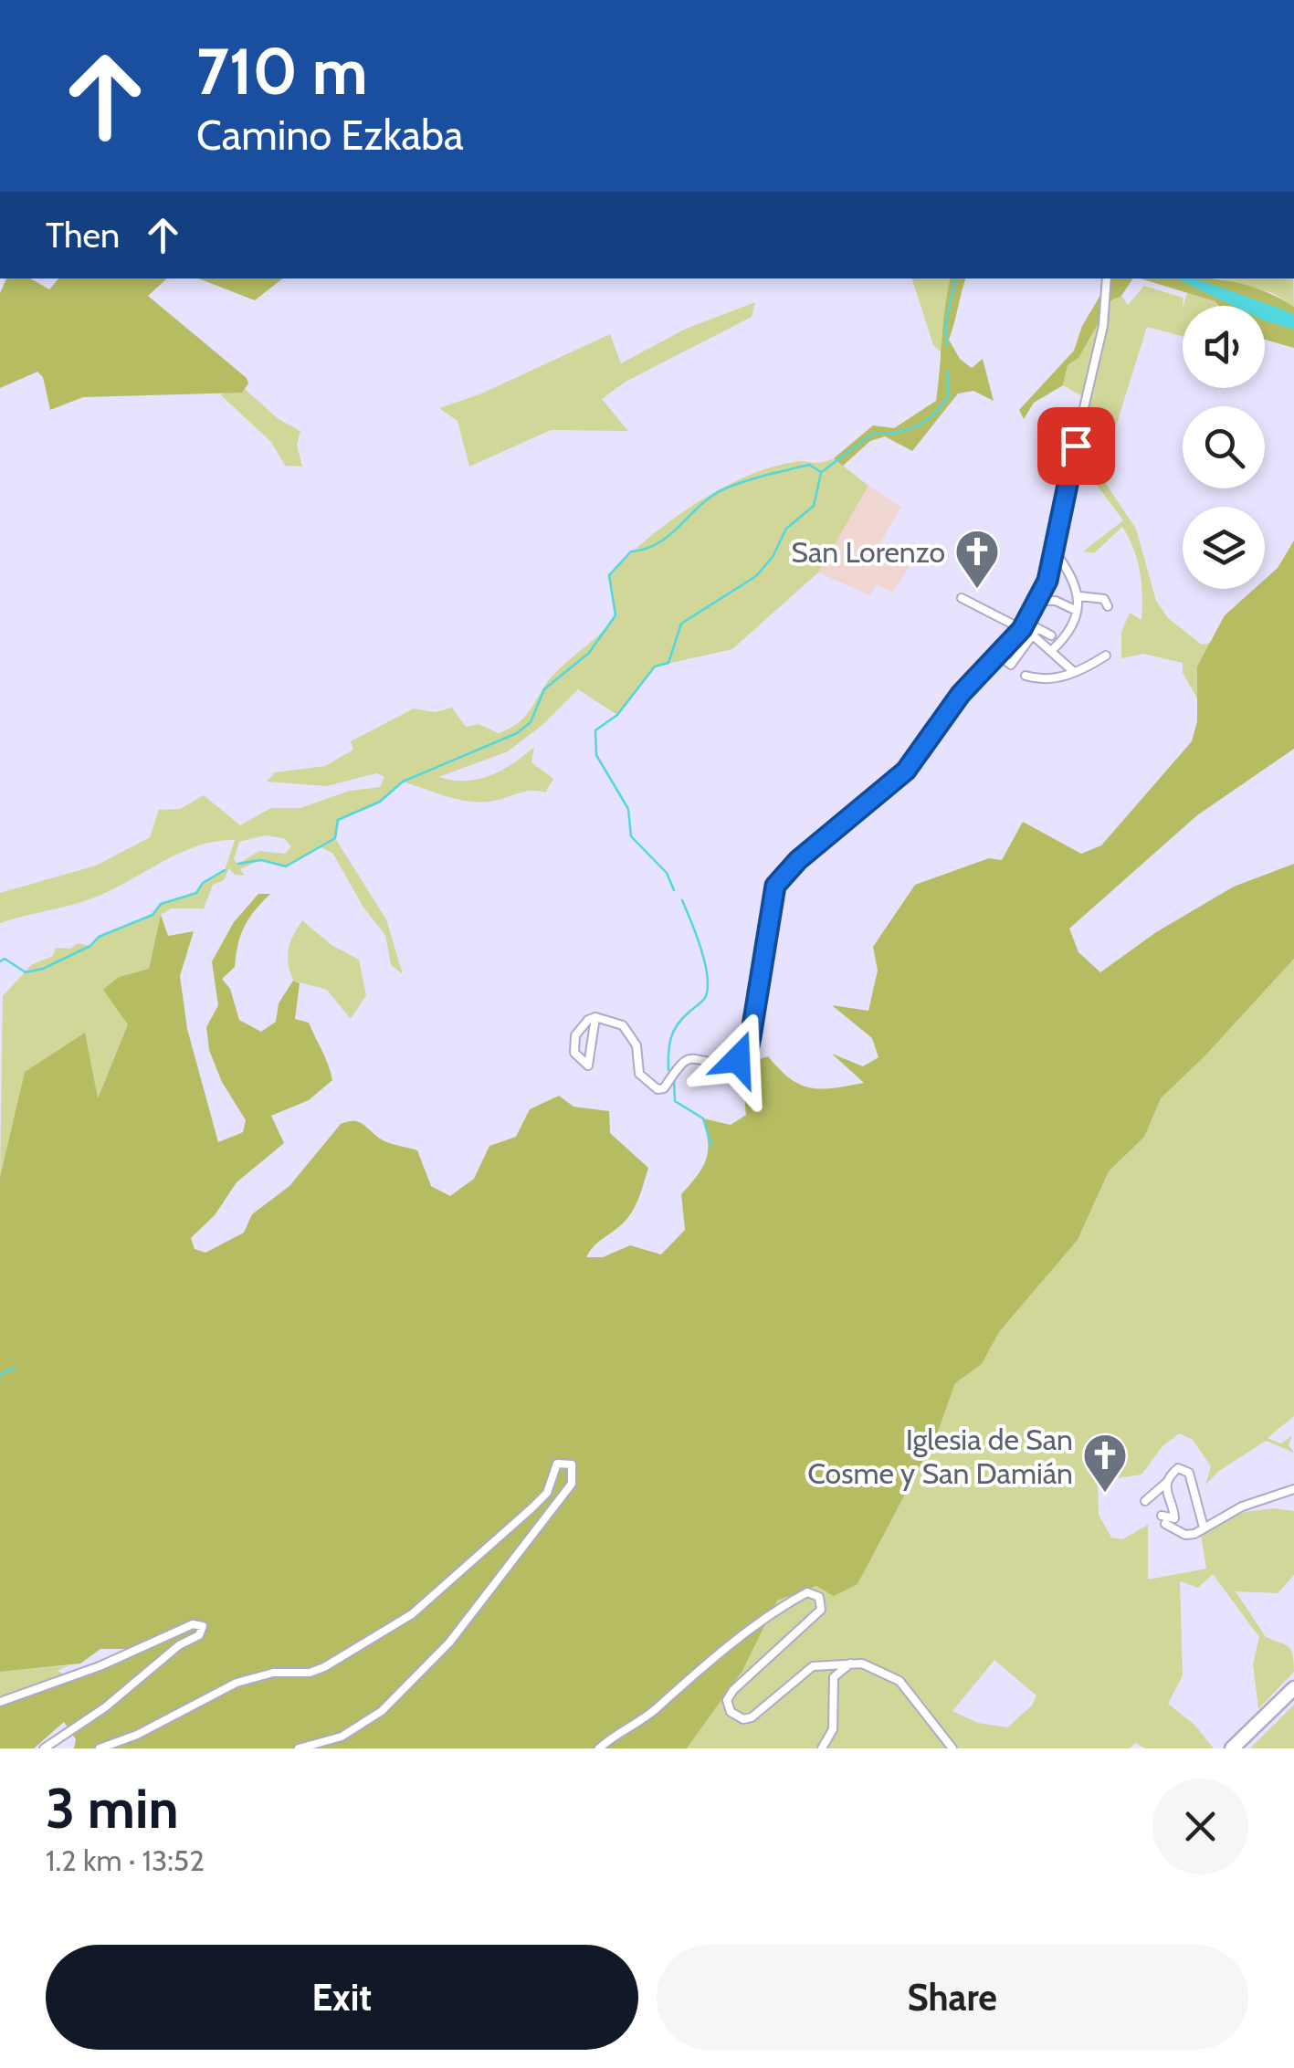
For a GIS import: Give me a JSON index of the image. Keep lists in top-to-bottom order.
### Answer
{
  "places": {
    "church": ["San Lorenzo", "Iglesia de San Cosme y San Damián"]
  },
  "page": {
    "turn": ["710 m", "Camino Ezkaba"],
    "then": "Then",
    "heading": ["3 min", "1.2 km · 13:52"],
    "buttons": ["Exit", "Share"]
  }
}
